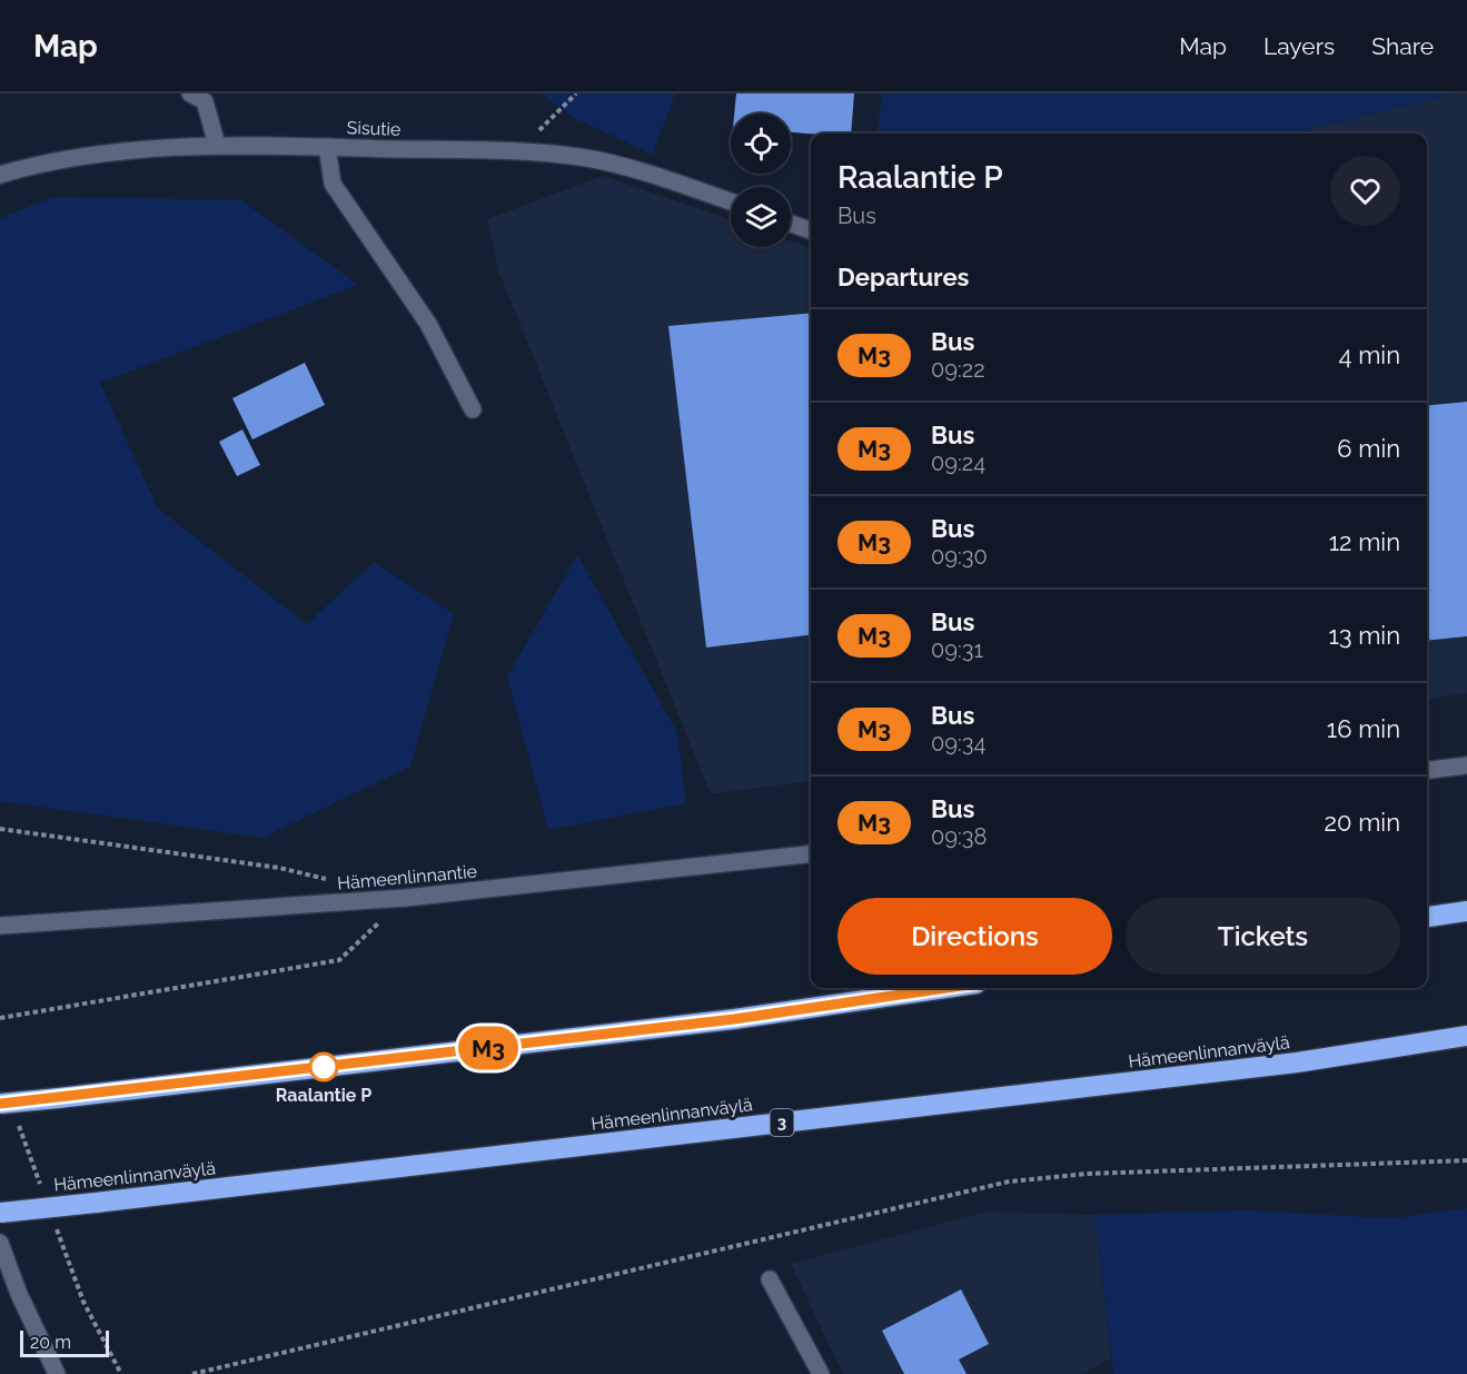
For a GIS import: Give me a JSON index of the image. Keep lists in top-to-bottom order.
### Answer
{
  "streets": {
    "highway": ["Hämeenlinnanväylä", "3"],
    "street": ["Sisutie", "Hämeenlinnantie"]
  },
  "places": ["Raalantie P"],
  "lines": ["bus line M3"],
  "scale_bar": "20 m",
  "page": {
    "header": "Map",
    "nav": ["Map", "Layers", "Share"],
    "on_map": "M3",
    "heading": [
      ["Raalantie P", "Bus"],
      "Departures"
    ],
    "list": [
      {
        "mark": "M3",
        "name": "Bus",
        "note": "09:22",
        "value": "4 min"
      },
      {
        "mark": "M3",
        "name": "Bus",
        "note": "09:24",
        "value": "6 min"
      },
      {
        "mark": "M3",
        "name": "Bus",
        "note": "09:30",
        "value": "12 min"
      },
      {
        "mark": "M3",
        "name": "Bus",
        "note": "09:31",
        "value": "13 min"
      },
      {
        "mark": "M3",
        "name": "Bus",
        "note": "09:34",
        "value": "16 min"
      },
      {
        "mark": "M3",
        "name": "Bus",
        "note": "09:38",
        "value": "20 min"
      }
    ],
    "buttons": ["Directions", "Tickets"],
    "scale": "20 m"
  }
}
